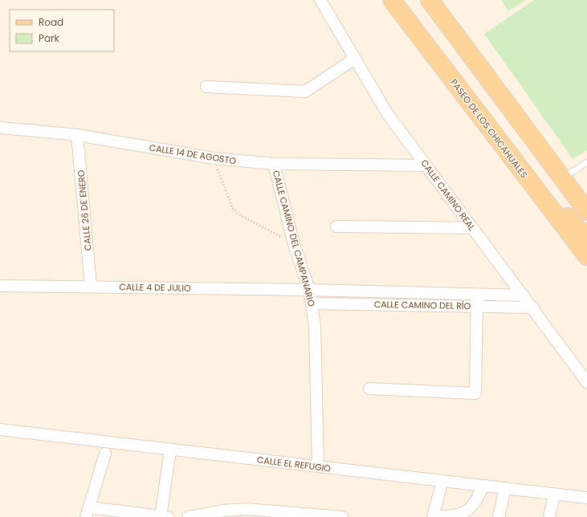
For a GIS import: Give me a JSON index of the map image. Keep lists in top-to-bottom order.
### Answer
{
  "streets": {
    "main road": ["PASEO DE LOS CHICAHUALES"],
    "street": [
      "CALLE 14 DE AGOSTO",
      "CALLE CAMINO REAL",
      "CALLE 26 DE ENERO",
      "CALLE CAMINO DEL CAMPANARIO",
      "CALLE 4 DE JULIO",
      "CALLE CAMINO DEL RÍO",
      "CALLE EL REFUGIO"
    ]
  },
  "crossings": [
    ["CALLE 14 DE AGOSTO", "CALLE CAMINO REAL"],
    ["CALLE 14 DE AGOSTO", "CALLE 26 DE ENERO"],
    ["CALLE 14 DE AGOSTO", "CALLE CAMINO DEL CAMPANARIO"],
    ["CALLE CAMINO REAL", "CALLE CAMINO DEL RÍO"],
    ["CALLE 26 DE ENERO", "CALLE 4 DE JULIO"],
    ["CALLE CAMINO DEL CAMPANARIO", "CALLE 4 DE JULIO"],
    ["CALLE CAMINO DEL CAMPANARIO", "CALLE CAMINO DEL RÍO"],
    ["CALLE CAMINO DEL CAMPANARIO", "CALLE EL REFUGIO"],
    ["CALLE 4 DE JULIO", "CALLE CAMINO DEL RÍO"]
  ],
  "legend": ["Road", "Park"]
}
